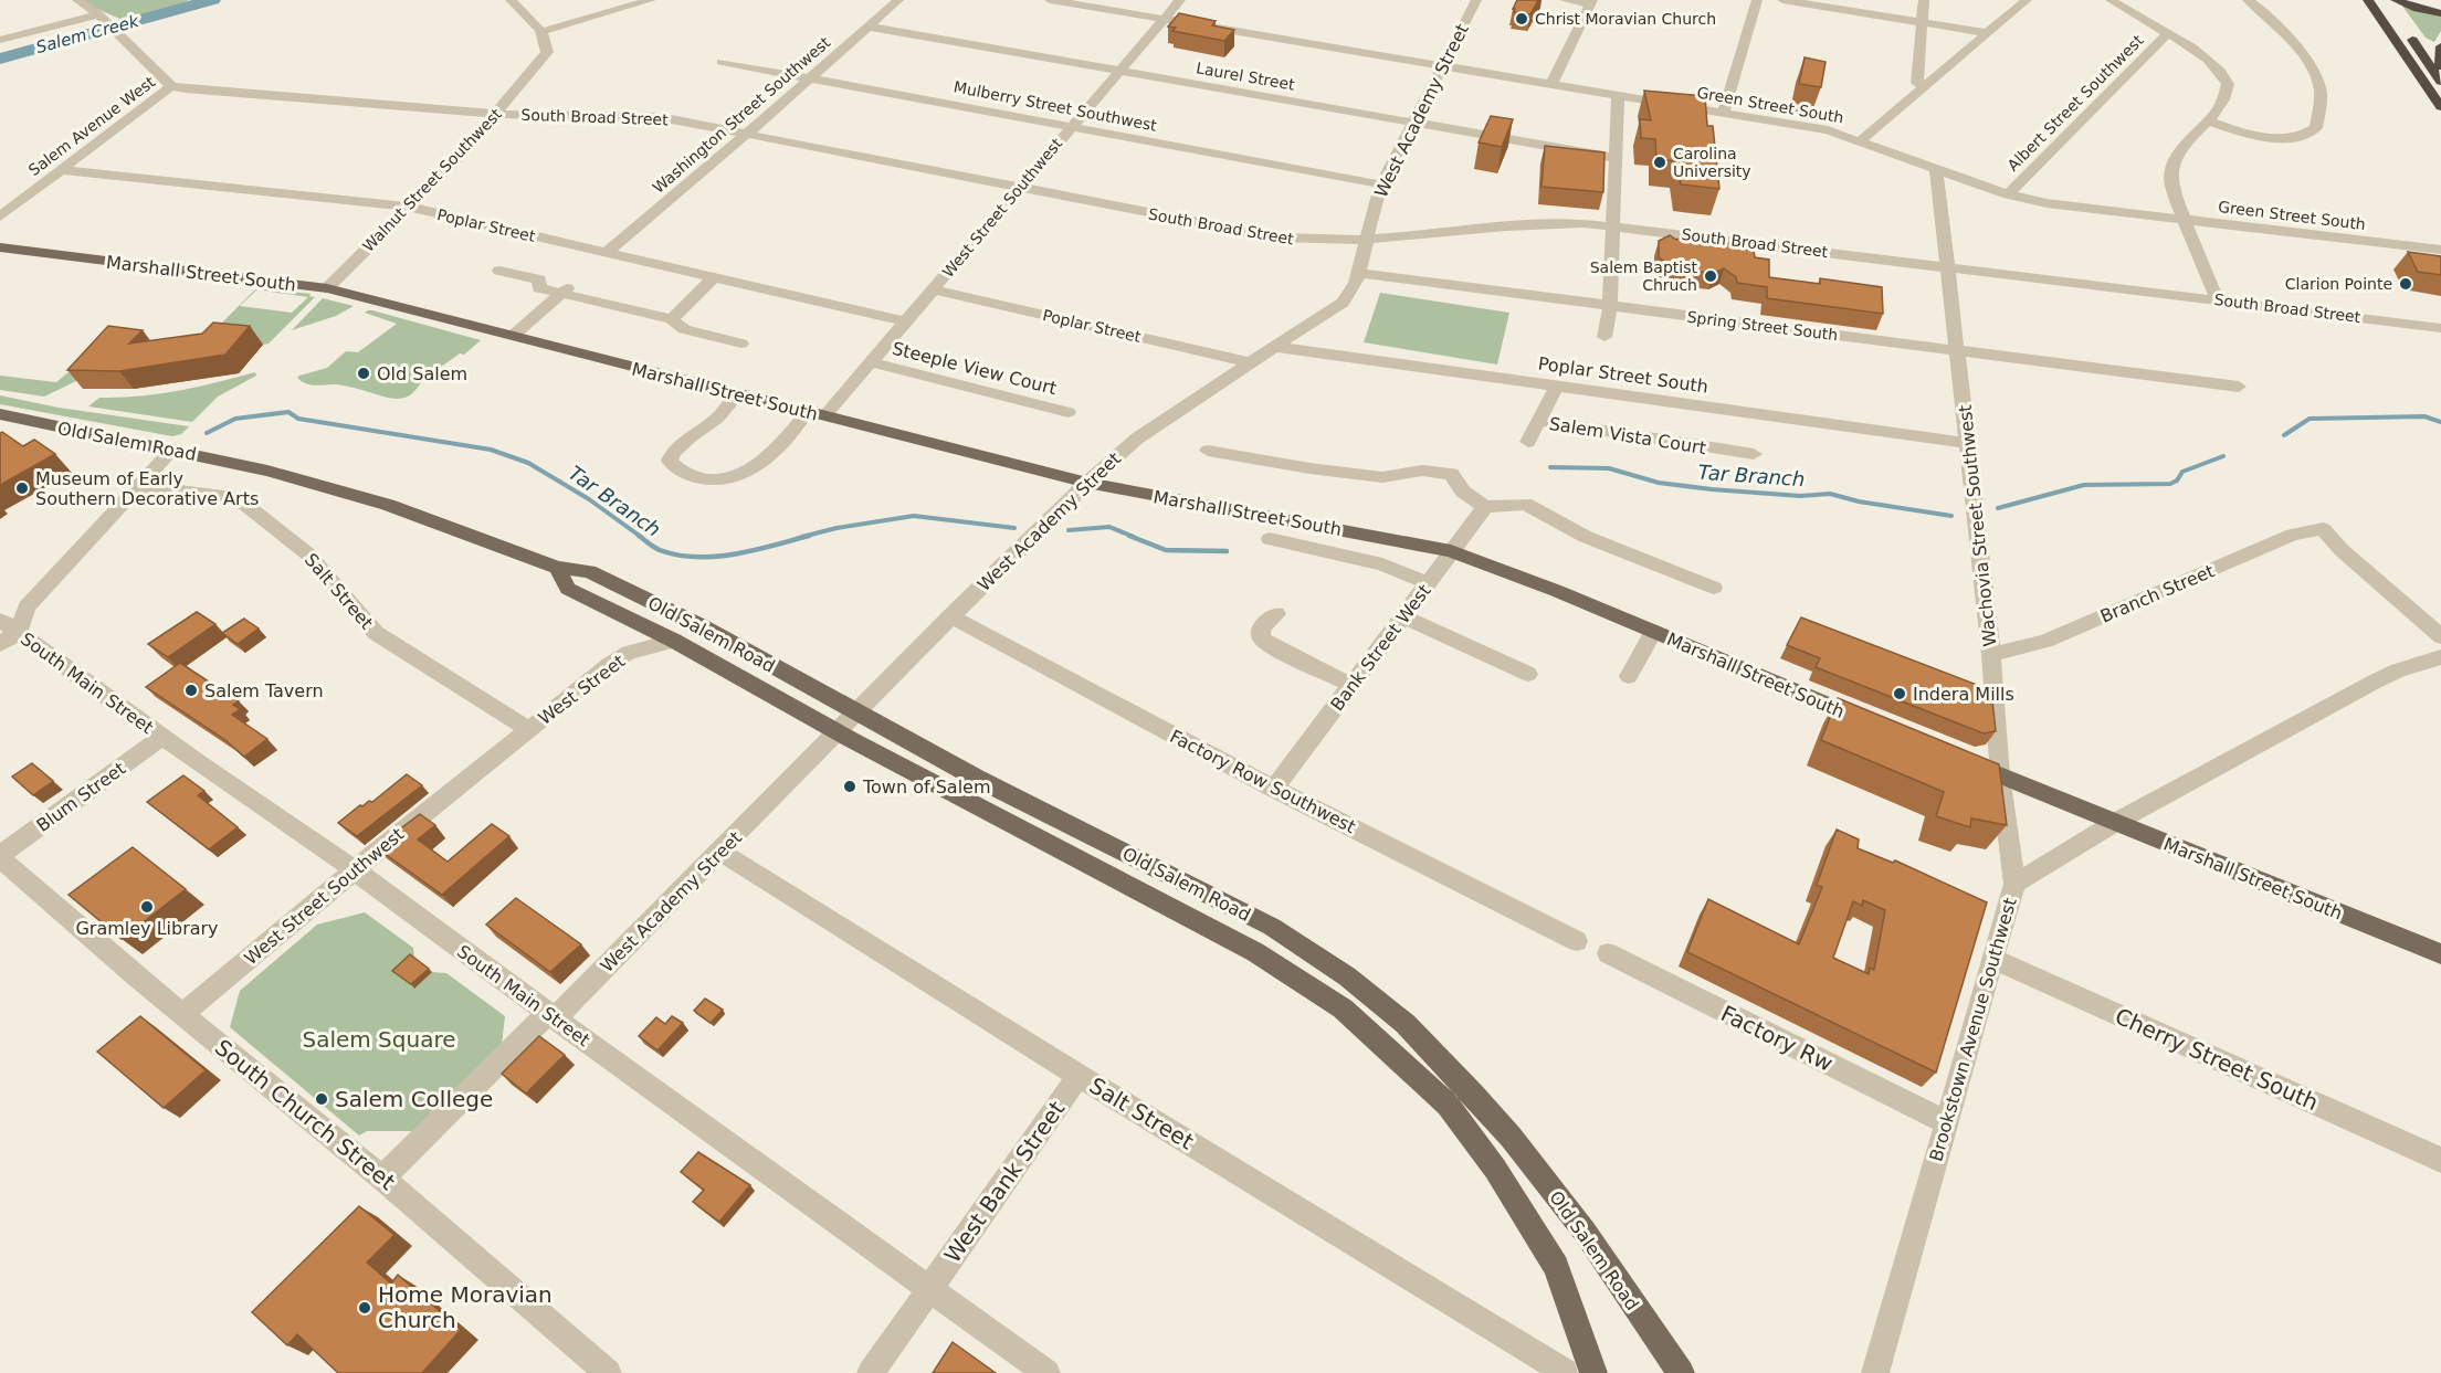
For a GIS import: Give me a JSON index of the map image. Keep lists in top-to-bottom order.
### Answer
{
  "streets": {
    "main road": ["Marshall Street South", "Old Salem Road"],
    "street": [
      "Laurel Street",
      "Albert Street Southwest",
      "Green Street South",
      "Mulberry Street Southwest",
      "West Academy Street",
      "Washington Street Southwest",
      "South Broad Street",
      "Salem Avenue West",
      "Walnut Street Southwest",
      "West Street Southwest",
      "Poplar Street",
      "Spring Street South",
      "Steeple View Court",
      "Poplar Street South",
      "Salem Vista Court",
      "Wachovia Street Southwest",
      "Salt Street",
      "Branch Street",
      "Bank Street West",
      "South Main Street",
      "West Street",
      "Factory Row Southwest",
      "Blum Street",
      "Brookstown Avenue Southwest",
      "Factory Rw",
      "Cherry Street South",
      "South Church Street",
      "West Bank Street"
    ]
  },
  "crossings": [
    ["Laurel Street", "West Academy Street"],
    ["Laurel Street", "Washington Street Southwest"],
    ["Laurel Street", "West Street Southwest"],
    ["Albert Street Southwest", "Green Street South"],
    ["Green Street South", "West Academy Street"],
    ["Green Street South", "West Street Southwest"],
    ["Green Street South", "Wachovia Street Southwest"],
    ["Mulberry Street Southwest", "West Academy Street"],
    ["Mulberry Street Southwest", "Washington Street Southwest"],
    ["Mulberry Street Southwest", "West Street Southwest"],
    ["West Academy Street", "South Broad Street"],
    ["West Academy Street", "Poplar Street"],
    ["West Academy Street", "Marshall Street South"],
    ["West Academy Street", "Spring Street South"],
    ["West Academy Street", "Poplar Street South"],
    ["West Academy Street", "Old Salem Road"],
    ["West Academy Street", "Salt Street"],
    ["West Academy Street", "South Main Street"],
    ["West Academy Street", "Factory Row Southwest"],
    ["West Academy Street", "South Church Street"],
    ["Washington Street Southwest", "South Broad Street"],
    ["Washington Street Southwest", "Poplar Street"],
    ["South Broad Street", "Salem Avenue West"],
    ["South Broad Street", "Walnut Street Southwest"],
    ["South Broad Street", "West Street Southwest"],
    ["South Broad Street", "Wachovia Street Southwest"],
    ["Salem Avenue West", "Poplar Street"],
    ["Walnut Street Southwest", "Poplar Street"],
    ["Walnut Street Southwest", "Marshall Street South"],
    ["West Street Southwest", "Poplar Street"],
    ["West Street Southwest", "Marshall Street South"],
    ["West Street Southwest", "Steeple View Court"],
    ["West Street Southwest", "Salt Street"],
    ["West Street Southwest", "South Main Street"],
    ["West Street Southwest", "West Street"],
    ["West Street Southwest", "South Church Street"],
    ["Marshall Street South", "Wachovia Street Southwest"],
    ["Marshall Street South", "Bank Street West"],
    ["Marshall Street South", "Brookstown Avenue Southwest"],
    ["Spring Street South", "Wachovia Street Southwest"],
    ["Poplar Street South", "Wachovia Street Southwest"],
    ["Old Salem Road", "West Street"],
    ["Wachovia Street Southwest", "Branch Street"],
    ["Wachovia Street Southwest", "Brookstown Avenue Southwest"],
    ["Salt Street", "West Street"],
    ["Salt Street", "West Bank Street"],
    ["Bank Street West", "Factory Row Southwest"],
    ["South Main Street", "Blum Street"],
    ["South Main Street", "West Bank Street"],
    ["Blum Street", "South Church Street"],
    ["Brookstown Avenue Southwest", "Factory Rw"],
    ["Brookstown Avenue Southwest", "Cherry Street South"]
  ],
  "water": ["Salem Creek", "Tar Branch"],
  "parks": ["Salem Square"],
  "places": [
    "Christ Moravian Church",
    "Carolina University",
    "Salem Baptist Chruch",
    "Clarion Pointe",
    "Old Salem",
    "Museum of Early Southern Decorative Arts",
    "Salem Tavern",
    "Indera Mills",
    "Town of Salem",
    "Gramley Library",
    "Salem College",
    "Home Moravian Church"
  ]
}
